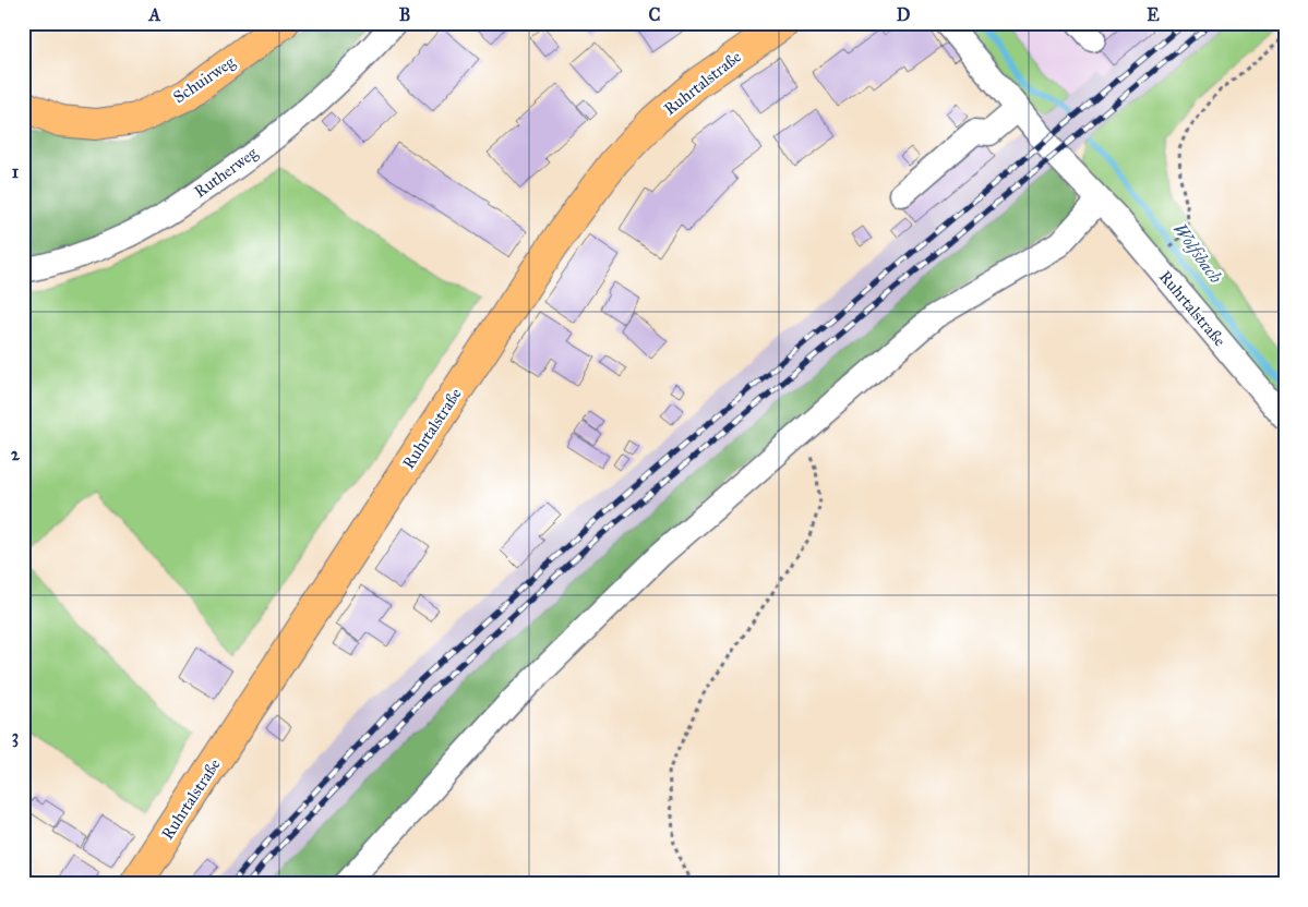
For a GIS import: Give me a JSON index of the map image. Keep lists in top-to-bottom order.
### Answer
{
  "streets": {
    "main road": ["Schuirweg", "Ruhrtalstraße"],
    "street": ["Rutherweg"]
  },
  "water": ["Wolfsbach"],
  "grid": {
    "columns": [
      "A",
      "B",
      "C",
      "D",
      "E"
    ],
    "rows": ["1", "2", "3"]
  }
}
